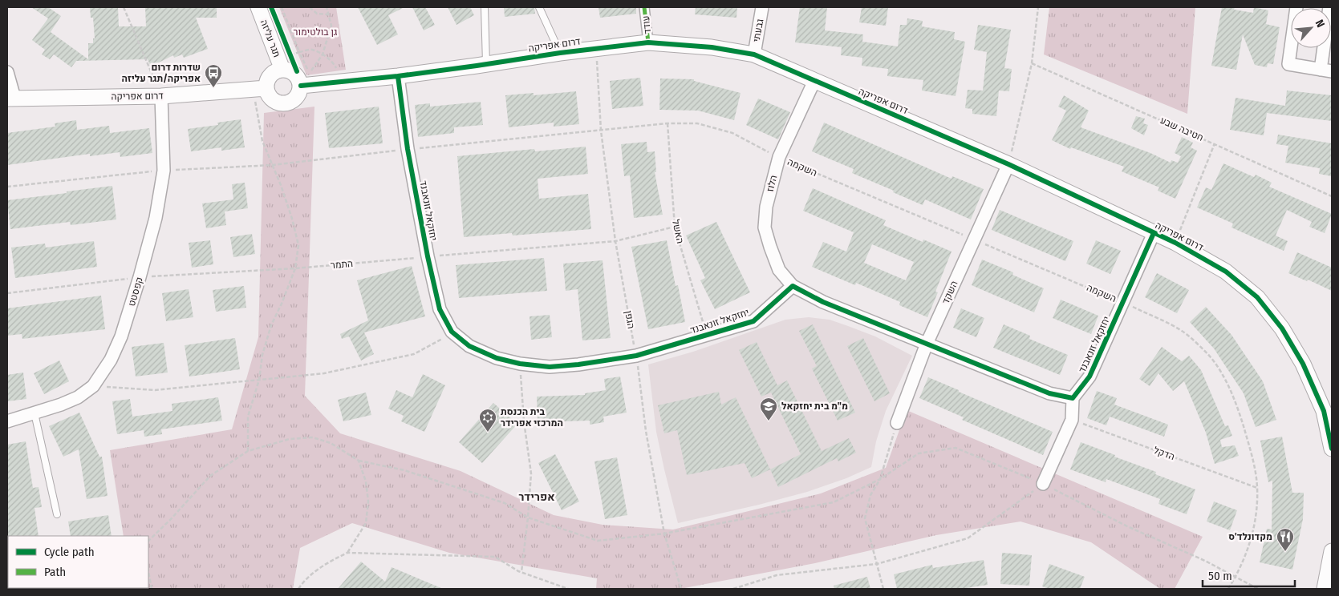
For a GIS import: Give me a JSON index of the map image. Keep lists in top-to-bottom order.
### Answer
{
  "streets": {
    "street": [
      "עודד",
      "גבעתי",
      "תגר עליזה",
      "דרום אפריקה",
      "הלוז",
      "יחזקאל זונאבנד",
      "קפסטט",
      "השקד"
    ],
    "path": [
      "חטיבה שבע",
      "האשל",
      "התמר",
      "הגפן",
      "הדקל"
    ],
    "cycle path": ["השקמה"]
  },
  "crossings": [
    ["עודד", "דרום אפריקה"],
    ["גבעתי", "דרום אפריקה"],
    ["דרום אפריקה", "הלוז"],
    ["דרום אפריקה", "יחזקאל זונאבנד"],
    ["דרום אפריקה", "קפסטט"],
    ["דרום אפריקה", "השקד"],
    ["דרום אפריקה", "הגפן"],
    ["השקמה", "הלוז"],
    ["השקמה", "יחזקאל זונאבנד"],
    ["השקמה", "השקד"],
    ["השקמה", "הדקל"],
    ["הלוז", "יחזקאל זונאבנד"],
    ["יחזקאל זונאבנד", "האשל"],
    ["יחזקאל זונאבנד", "התמר"],
    ["יחזקאל זונאבנד", "הגפן"],
    ["האשל", "התמר"],
    ["התמר", "קפסטט"],
    ["התמר", "הגפן"]
  ],
  "districts": ["אפרידר"],
  "parks": ["גן בולטימור"],
  "places": {
    "bus stop": ["שדרות דרום אפריקה/תגר עליזה"],
    "school or university": ["מ\"מ בית יחזקאל"],
    "synagogue": ["בית הכנסת המרכזי אפרידר"],
    "restaurant": ["מקדונלד'ס"]
  },
  "legend": ["Cycle path", "Path"],
  "scale_bar": "50 m",
  "north": "top right"
}
